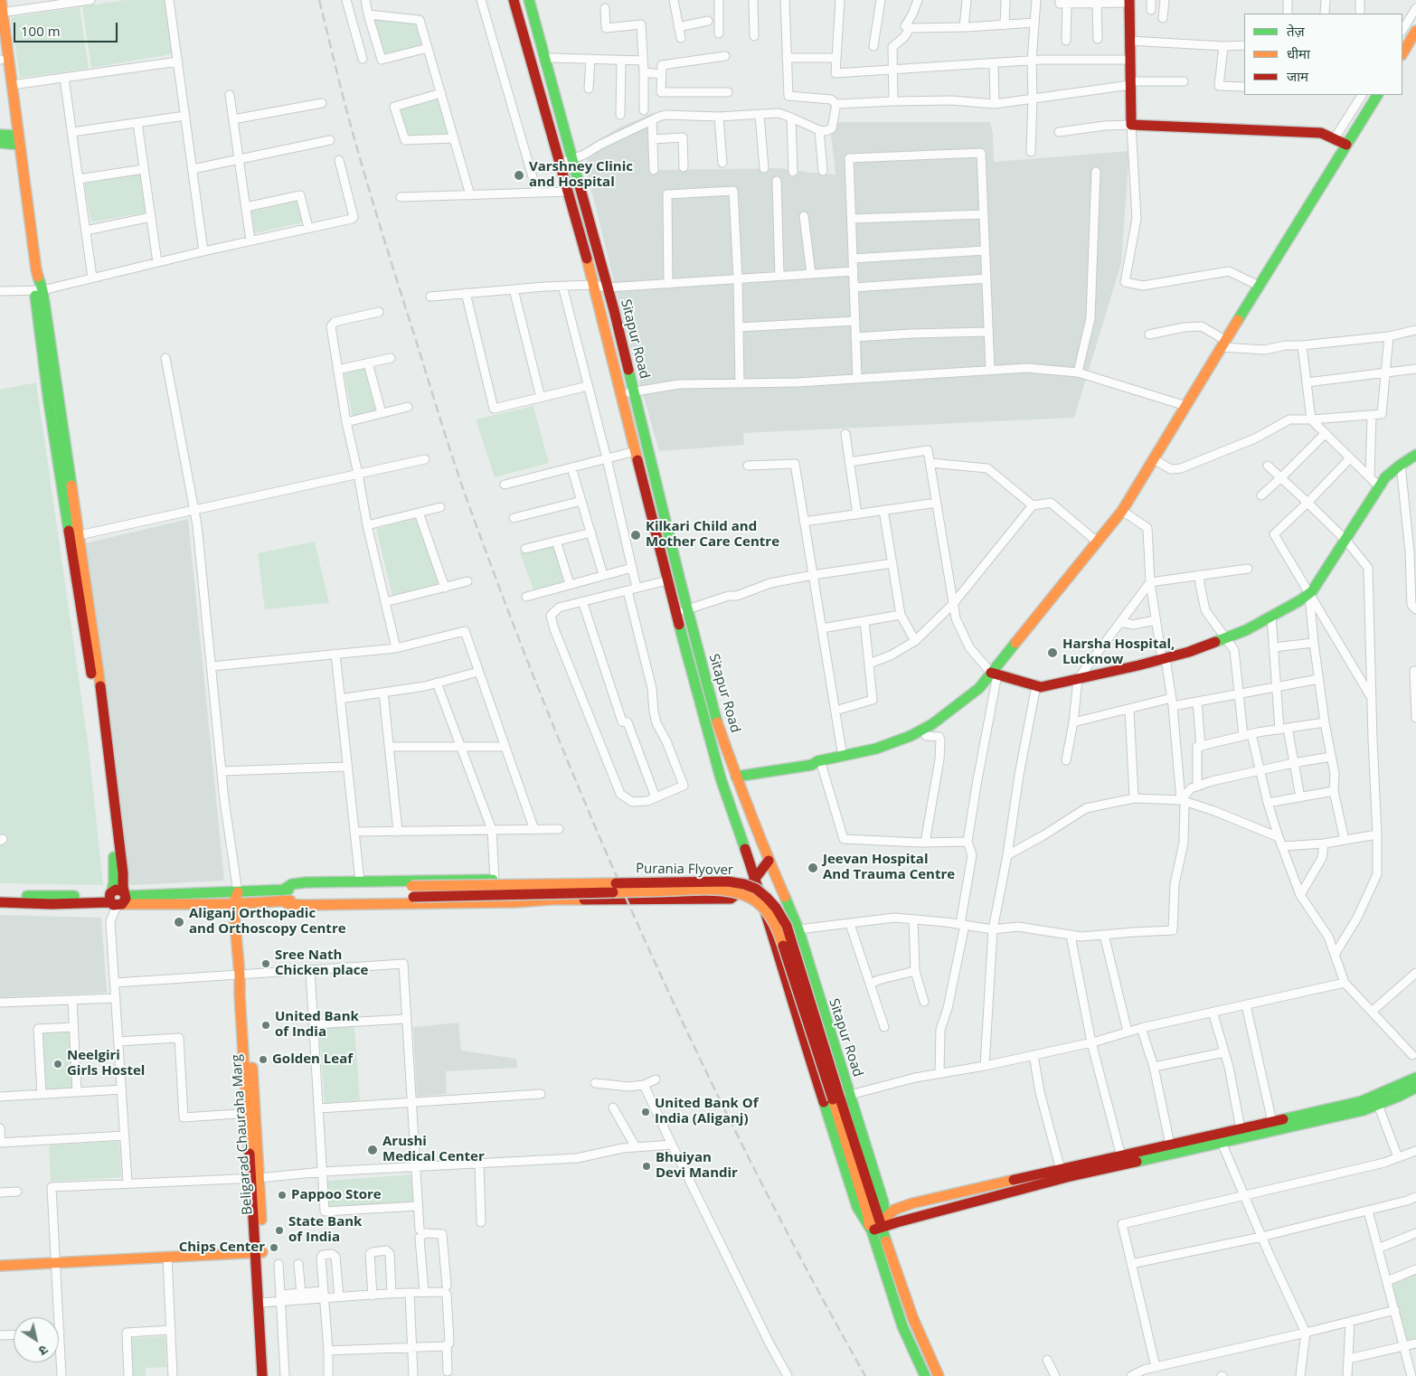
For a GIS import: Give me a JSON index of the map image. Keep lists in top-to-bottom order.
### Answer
{
  "streets": {
    "main road": ["Sitapur Road", "Purania Flyover", "Beligarad Chauraha Marg"]
  },
  "crossings": [
    ["Sitapur Road", "Purania Flyover"]
  ],
  "places": [
    "Varshney Clinic and Hospital",
    "Kilkari Child and Mother Care Centre",
    "Harsha Hospital, Lucknow",
    "Jeevan Hospital And Trauma Centre",
    "Aliganj Orthopadic and Orthoscopy Centre",
    "Sree Nath Chicken place",
    "United Bank of India",
    "Golden Leaf",
    "Neelgiri Girls Hostel",
    "United Bank Of India (Aliganj)",
    "Arushi Medical Center",
    "Bhuiyan Devi Mandir",
    "Pappoo Store",
    "State Bank of India",
    "Chips Center"
  ],
  "legend": ["तेज़", "धीमा", "जाम"],
  "scale_bar": "100 m",
  "north": "bottom right"
}
